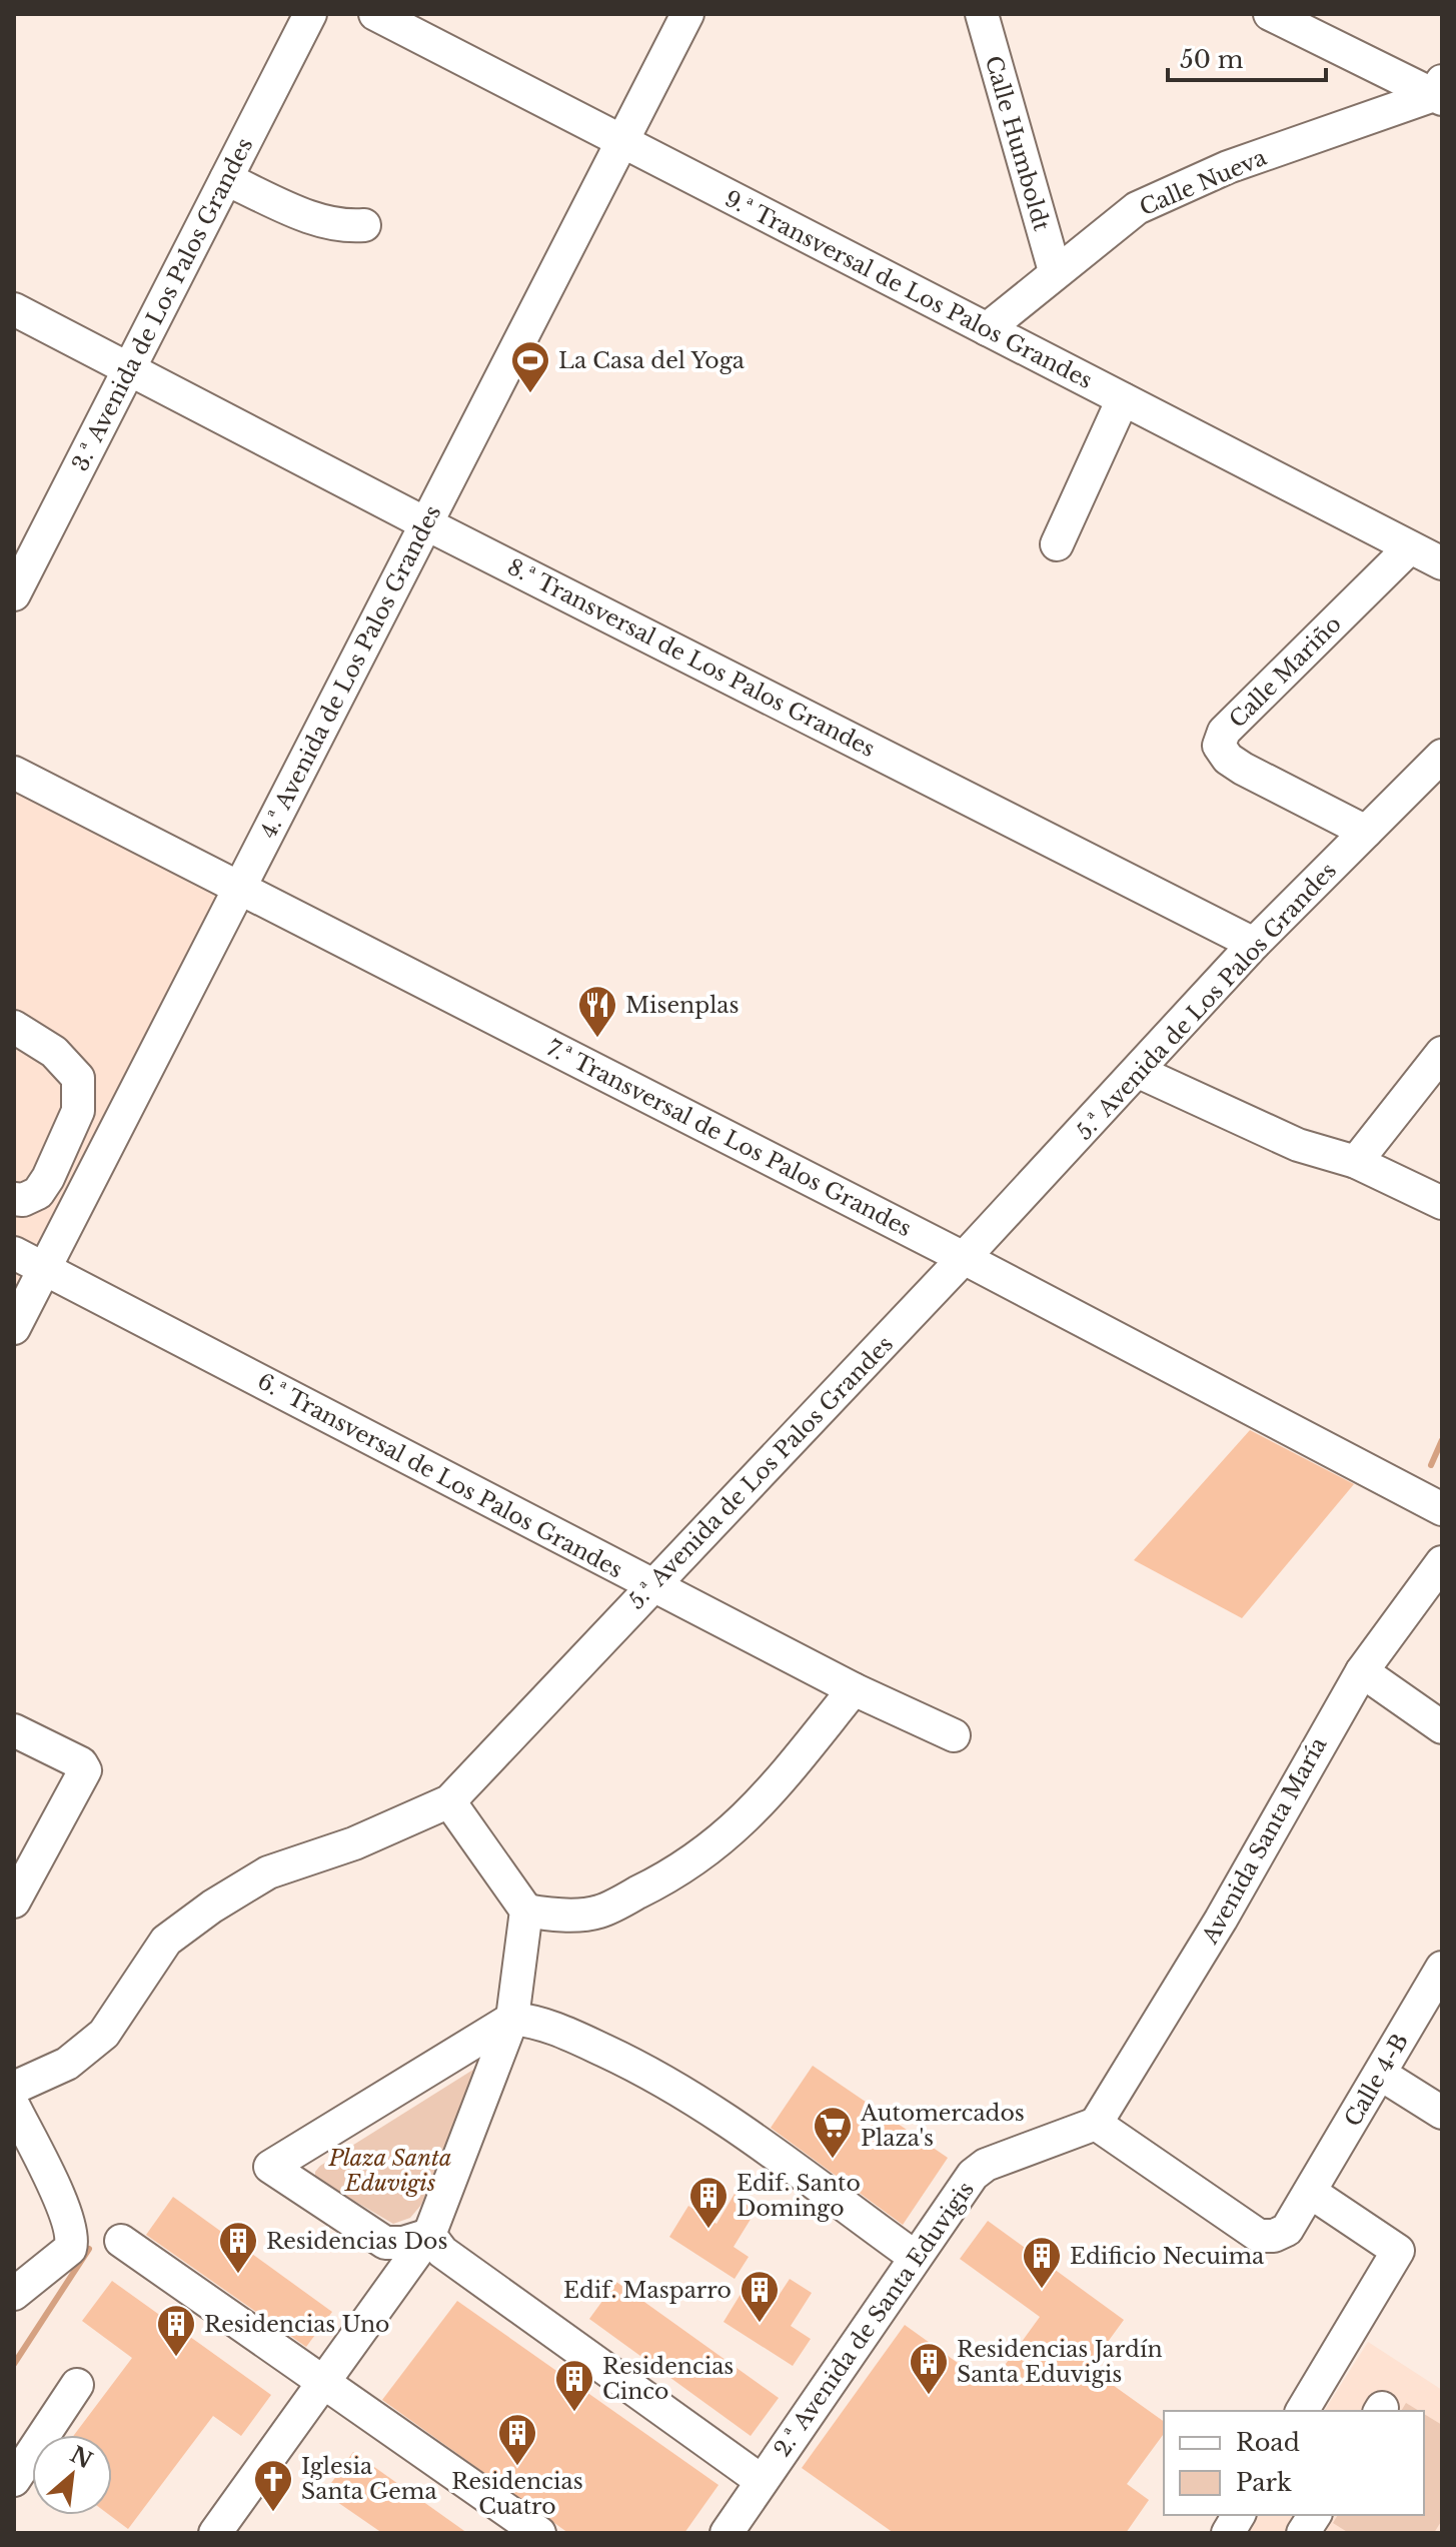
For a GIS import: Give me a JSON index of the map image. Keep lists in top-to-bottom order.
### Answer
{
  "streets": {
    "street": [
      "Calle Humboldt",
      "Calle Nueva",
      "9.ª Transversal de Los Palos Grandes",
      "3.ª Avenida de Los Palos Grandes",
      "8.ª Transversal de Los Palos Grandes",
      "4.ª Avenida de Los Palos Grandes",
      "Calle Mariño",
      "5.ª Avenida de Los Palos Grandes",
      "7.ª Transversal de Los Palos Grandes",
      "6.ª Transversal de Los Palos Grandes",
      "Avenida Santa María",
      "Calle 4-B",
      "2.ª Avenida de Santa Eduvigis"
    ]
  },
  "crossings": [
    ["Calle Humboldt", "Calle Nueva"],
    ["Calle Nueva", "9.ª Transversal de Los Palos Grandes"],
    ["9.ª Transversal de Los Palos Grandes", "4.ª Avenida de Los Palos Grandes"],
    ["9.ª Transversal de Los Palos Grandes", "Calle Mariño"],
    ["3.ª Avenida de Los Palos Grandes", "8.ª Transversal de Los Palos Grandes"],
    ["8.ª Transversal de Los Palos Grandes", "4.ª Avenida de Los Palos Grandes"],
    ["8.ª Transversal de Los Palos Grandes", "5.ª Avenida de Los Palos Grandes"],
    ["4.ª Avenida de Los Palos Grandes", "7.ª Transversal de Los Palos Grandes"],
    ["4.ª Avenida de Los Palos Grandes", "6.ª Transversal de Los Palos Grandes"],
    ["Calle Mariño", "5.ª Avenida de Los Palos Grandes"],
    ["5.ª Avenida de Los Palos Grandes", "7.ª Transversal de Los Palos Grandes"],
    ["5.ª Avenida de Los Palos Grandes", "6.ª Transversal de Los Palos Grandes"],
    ["Avenida Santa María", "Calle 4-B"],
    ["Avenida Santa María", "2.ª Avenida de Santa Eduvigis"],
    ["Calle 4-B", "2.ª Avenida de Santa Eduvigis"]
  ],
  "parks": ["Plaza Santa Eduvigis"],
  "places": {
    "sports": ["La Casa del Yoga"],
    "restaurant": ["Misenplas"],
    "supermarket": ["Automercados Plaza's"],
    "building": [
      "Edif. Santo Domingo",
      "Residencias Dos",
      "Edificio Necuima",
      "Edif. Masparro",
      "Residencias Uno",
      "Residencias Jardín Santa Eduvigis",
      "Residencias Cinco",
      "Residencias Cuatro"
    ],
    "church": ["Iglesia Santa Gema"]
  },
  "legend": ["Road", "Park"],
  "scale_bar": "50 m",
  "north": "top right"
}
